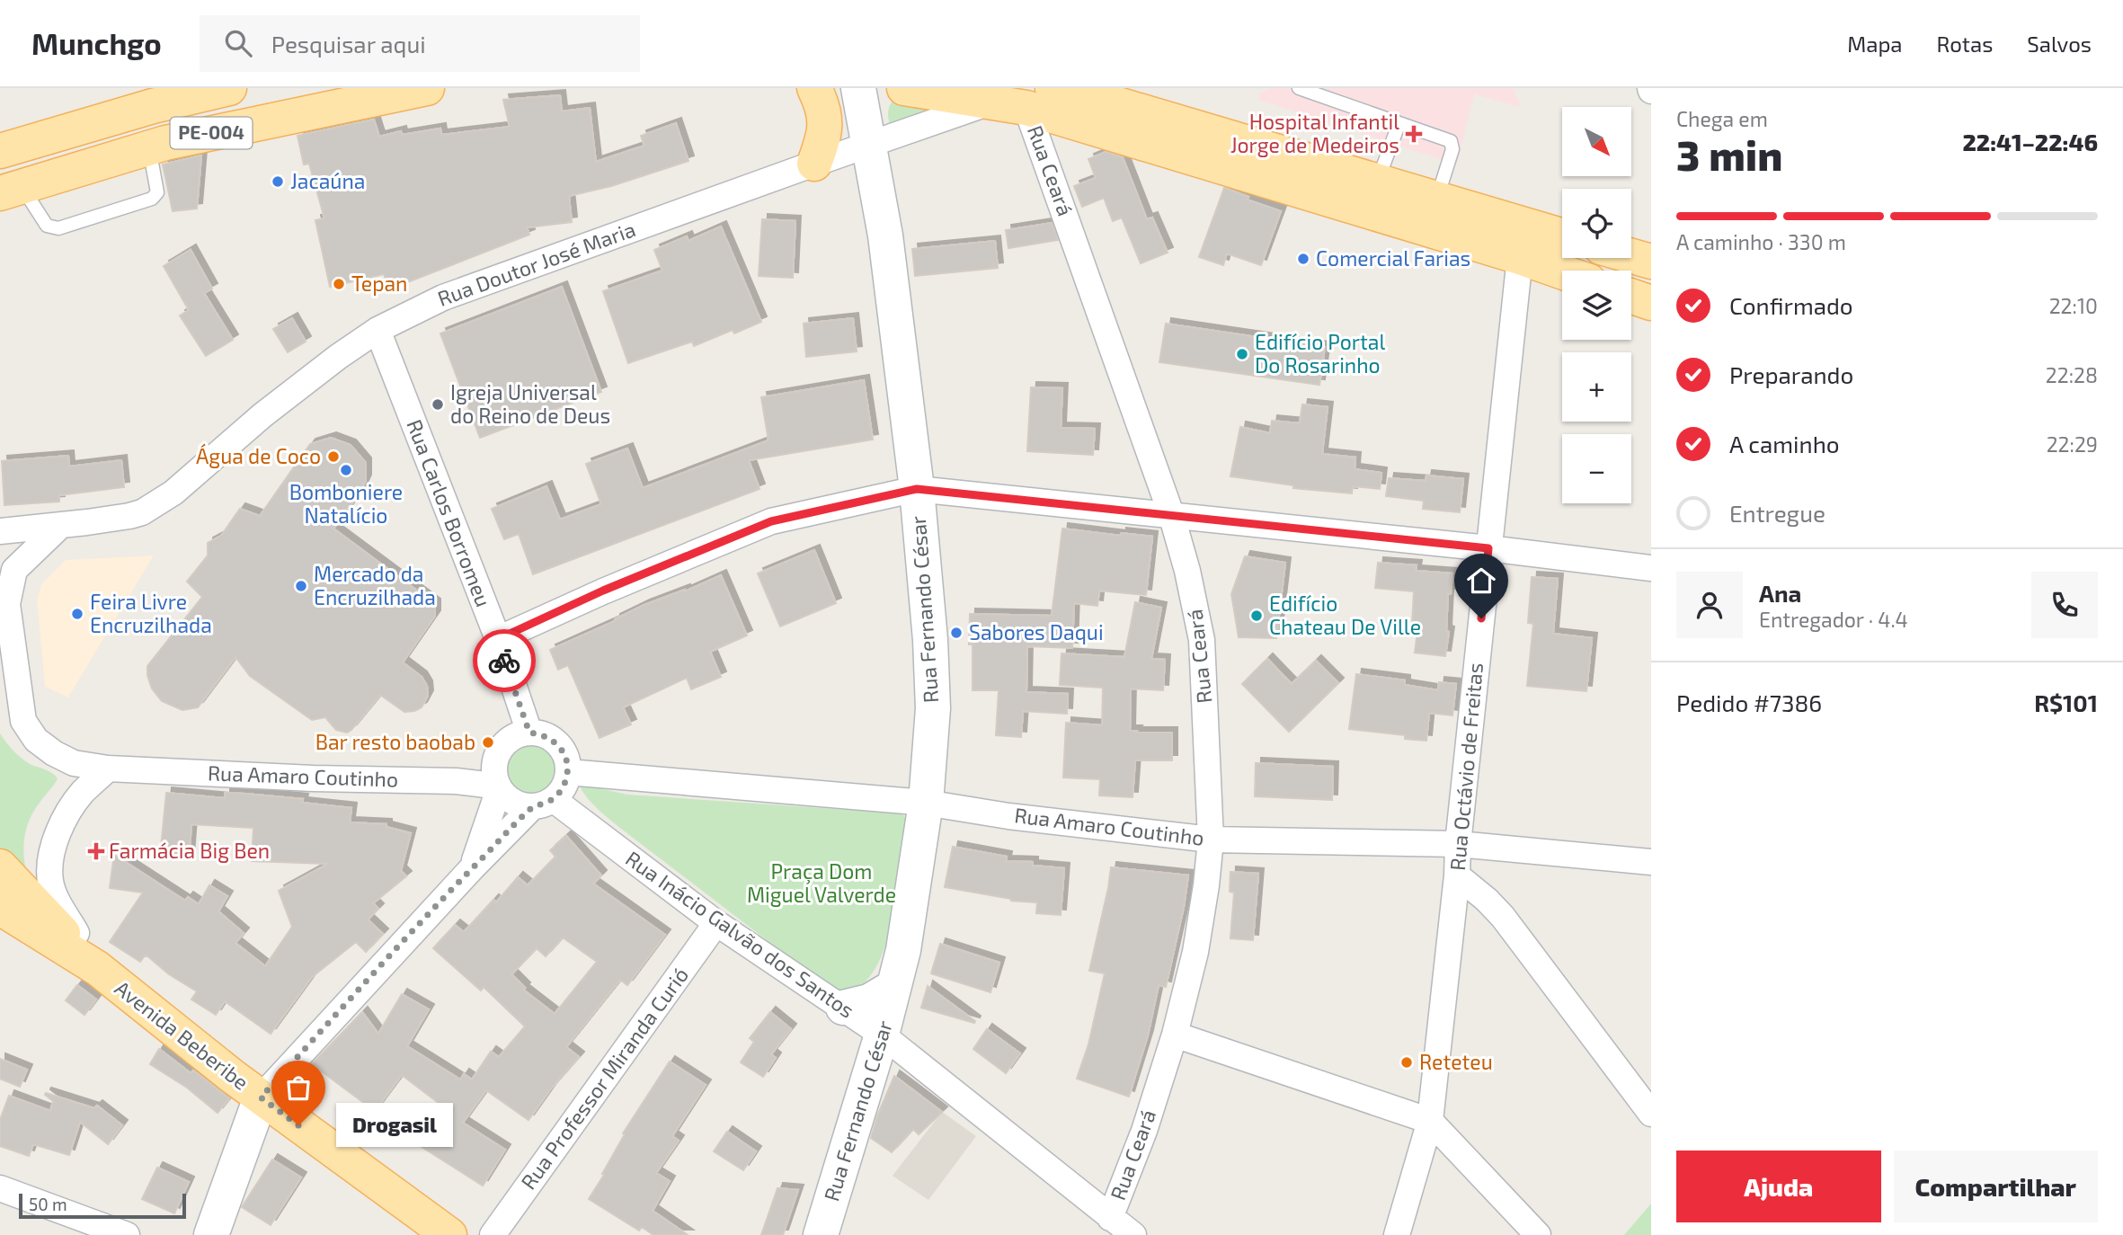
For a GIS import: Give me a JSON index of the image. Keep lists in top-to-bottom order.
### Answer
{
  "streets": {
    "main road": ["PE-004", "Avenida Beberibe"],
    "street": [
      "Rua Ceará",
      "Rua Doutor José Maria",
      "Rua Carlos Borromeu",
      "Rua Fernando César",
      "Rua Octávio de Freitas",
      "Rua Amaro Coutinho",
      "Rua Inácio Galvão dos Santos",
      "Rua Professor Miranda Curió"
    ]
  },
  "crossings": [
    ["Rua Ceará", "Rua Amaro Coutinho"],
    ["Rua Ceará", "Rua Inácio Galvão dos Santos"],
    ["Rua Doutor José Maria", "Rua Carlos Borromeu"],
    ["Rua Doutor José Maria", "Rua Fernando César"],
    ["Rua Doutor José Maria", "Rua Amaro Coutinho"],
    ["Rua Carlos Borromeu", "Rua Amaro Coutinho"],
    ["Rua Carlos Borromeu", "Rua Inácio Galvão dos Santos"],
    ["Rua Fernando César", "Rua Amaro Coutinho"],
    ["Rua Fernando César", "Rua Inácio Galvão dos Santos"],
    ["Rua Octávio de Freitas", "Rua Amaro Coutinho"],
    ["Rua Amaro Coutinho", "Rua Inácio Galvão dos Santos"],
    ["Rua Inácio Galvão dos Santos", "Rua Professor Miranda Curió"]
  ],
  "parks": ["Praça Dom Miguel Valverde"],
  "places": {
    "health": ["Hospital Infantil Jorge de Medeiros", "Farmácia Big Ben"],
    "other": [
      "Jacaúna",
      "Comercial Farias",
      "Tepan",
      "Edifício Portal Do Rosarinho",
      "Igreja Universal do Reino de Deus",
      "Água de Coco",
      "Bomboniere Natalício",
      "Mercado da Encruzilhada",
      "Feira Livre Encruzilhada",
      "Edifício Chateau De Ville",
      "Sabores Daqui",
      "Bar resto baobab",
      "Reteteu",
      "Drogasil"
    ]
  },
  "scale_bar": "50 m",
  "north": "bottom right",
  "page": {
    "header": "Munchgo",
    "search": "Pesquisar aqui",
    "nav": ["Mapa", "Rotas", "Salvos"],
    "heading": ["3 min", "Chega em", "22:41–22:46"],
    "panel": [
      "Ana",
      "Entregador · 4.4",
      "Pedido #7386",
      "R$101"
    ],
    "map_buttons": ["+", "−"],
    "bar": "A caminho · 330 m",
    "list": [
      ["Confirmado", "22:10"],
      ["Preparando", "22:28"],
      ["A caminho", "22:29"],
      "Entregue"
    ],
    "bubble": "Drogasil",
    "buttons": ["Ajuda", "Compartilhar"],
    "scale": "50 m"
  }
}
